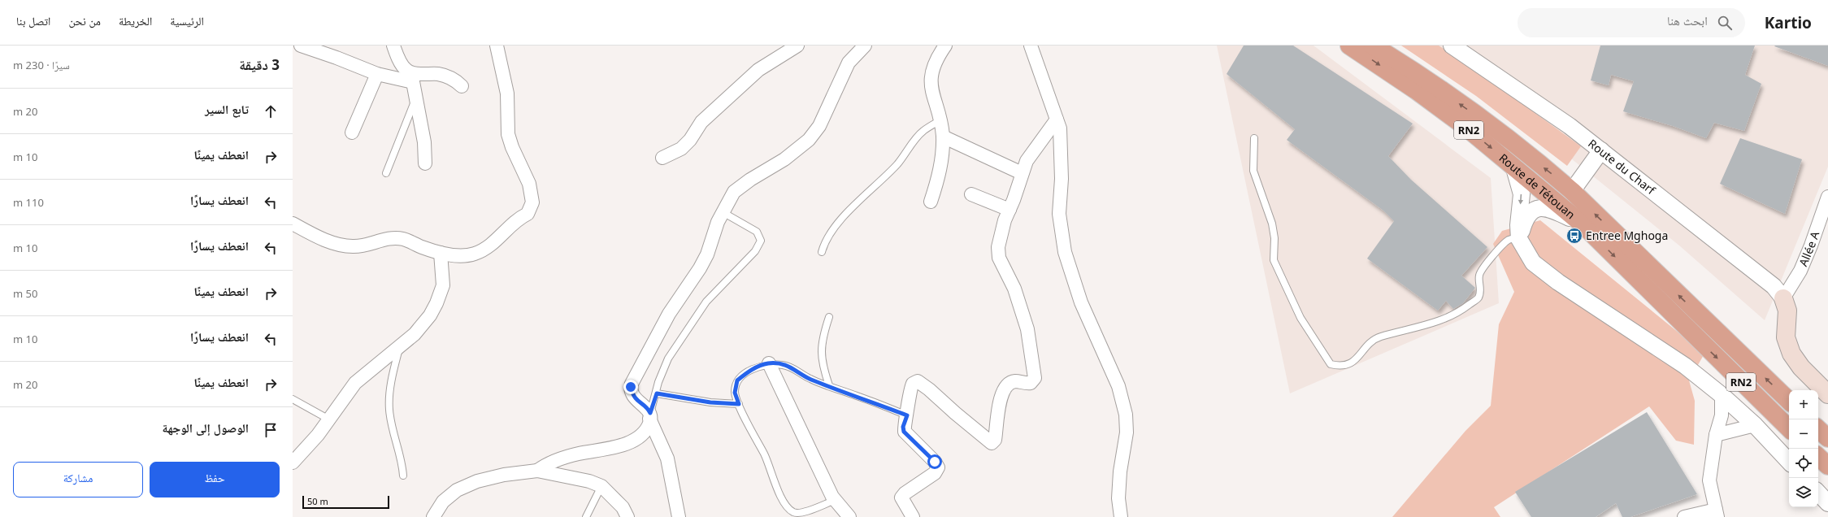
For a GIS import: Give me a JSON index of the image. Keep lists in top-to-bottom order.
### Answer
{
  "streets": {
    "highway": ["RN2", "Route de Tétouan"],
    "street": ["Route du Charf", "Allée A"]
  },
  "crossings": [
    ["Route du Charf", "Allée A"]
  ],
  "places": {
    "bus stop": ["Entree Mghoga"]
  },
  "scale_bar": "50 m",
  "page": {
    "header": "Kartio",
    "search": "ابحث هنا",
    "nav": [
      "الرئيسية",
      "الخريطة",
      "من نحن",
      "اتصل بنا"
    ],
    "heading": ["3 دقيقة", "سيرًا · 230 m"],
    "list": [
      ["تابع السير", "20 m"],
      ["انعطف يمينًا", "10 m"],
      ["انعطف يسارًا", "110 m"],
      ["انعطف يسارًا", "10 m"],
      ["انعطف يمينًا", "50 m"],
      ["انعطف يسارًا", "10 m"],
      ["انعطف يمينًا", "20 m"],
      "الوصول إلى الوجهة"
    ],
    "map_buttons": ["+", "−"],
    "buttons": ["حفظ", "مشاركة"],
    "scale": "50 m"
  }
}
